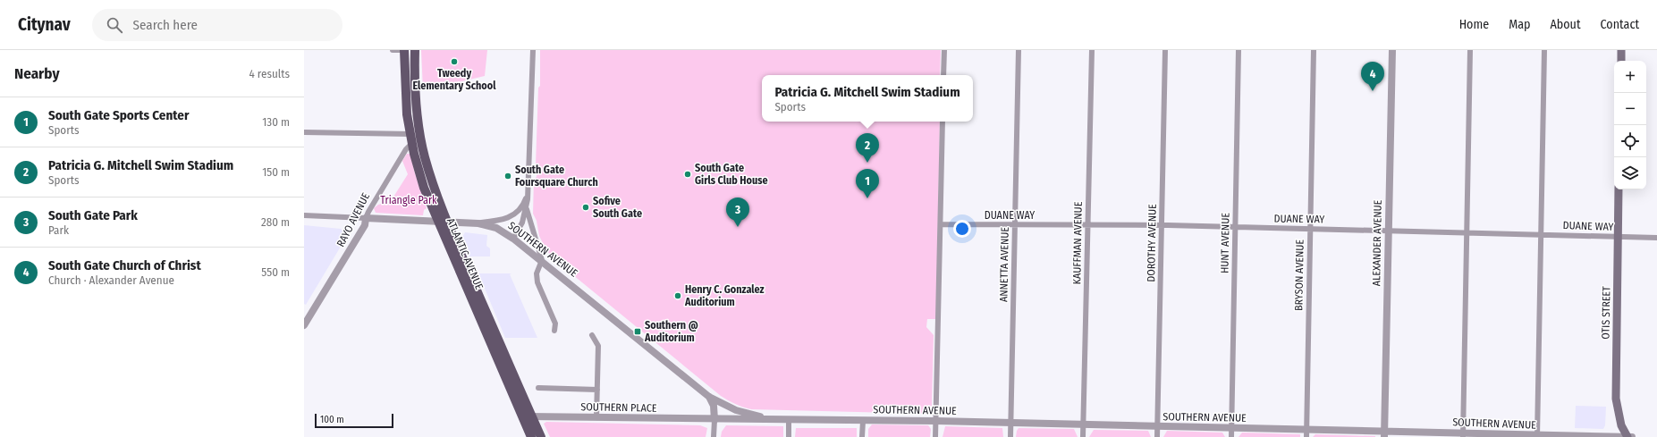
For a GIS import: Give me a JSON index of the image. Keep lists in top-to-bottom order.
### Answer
{
  "streets": {
    "main road": ["ATLANTIC AVENUE", "OTIS STREET"],
    "street": [
      "DUANE WAY",
      "RAYO AVENUE",
      "KAUFFMAN AVENUE",
      "DOROTHY AVENUE",
      "HUNT AVENUE",
      "ALEXANDER AVENUE",
      "SOUTHERN AVENUE",
      "ANNETTA AVENUE",
      "BRYSON AVENUE",
      "SOUTHERN PLACE"
    ]
  },
  "crossings": [
    ["DUANE WAY", "KAUFFMAN AVENUE"],
    ["DUANE WAY", "DOROTHY AVENUE"],
    ["DUANE WAY", "HUNT AVENUE"],
    ["DUANE WAY", "ALEXANDER AVENUE"],
    ["DUANE WAY", "ANNETTA AVENUE"],
    ["DUANE WAY", "BRYSON AVENUE"],
    ["DUANE WAY", "OTIS STREET"],
    ["RAYO AVENUE", "SOUTHERN AVENUE"],
    ["RAYO AVENUE", "ATLANTIC AVENUE"],
    ["KAUFFMAN AVENUE", "SOUTHERN AVENUE"],
    ["DOROTHY AVENUE", "SOUTHERN AVENUE"],
    ["HUNT AVENUE", "SOUTHERN AVENUE"],
    ["ALEXANDER AVENUE", "SOUTHERN AVENUE"],
    ["SOUTHERN AVENUE", "ATLANTIC AVENUE"],
    ["SOUTHERN AVENUE", "ANNETTA AVENUE"],
    ["SOUTHERN AVENUE", "BRYSON AVENUE"],
    ["SOUTHERN AVENUE", "OTIS STREET"],
    ["SOUTHERN AVENUE", "SOUTHERN PLACE"],
    ["ATLANTIC AVENUE", "SOUTHERN PLACE"]
  ],
  "parks": ["Triangle Park"],
  "places": {
    "other": [
      "Tweedy Elementary School",
      "South Gate Girls Club House",
      "South Gate Foursquare Church",
      "Sofive South Gate",
      "Henry C. Gonzalez Auditorium"
    ],
    "transit": ["Southern @ Auditorium"]
  },
  "scale_bar": "100 m",
  "page": {
    "header": "Citynav",
    "search": "Search here",
    "nav": [
      "Home",
      "Map",
      "About",
      "Contact"
    ],
    "heading": ["Nearby", "4 results"],
    "map_buttons": ["+", "−"],
    "pins": [
      "4",
      "2",
      "1",
      "3"
    ],
    "popup": ["Patricia G. Mitchell Swim Stadium", "Sports"],
    "list": [
      {
        "mark": "1",
        "name": "South Gate Sports Center",
        "note": "Sports",
        "value": "130 m"
      },
      {
        "mark": "2",
        "name": "Patricia G. Mitchell Swim Stadium",
        "note": "Sports",
        "value": "150 m"
      },
      {
        "mark": "3",
        "name": "South Gate Park",
        "note": "Park",
        "value": "280 m"
      },
      {
        "mark": "4",
        "name": "South Gate Church of Christ",
        "note": "Church · Alexander Avenue",
        "value": "550 m"
      }
    ],
    "scale": "100 m"
  }
}
